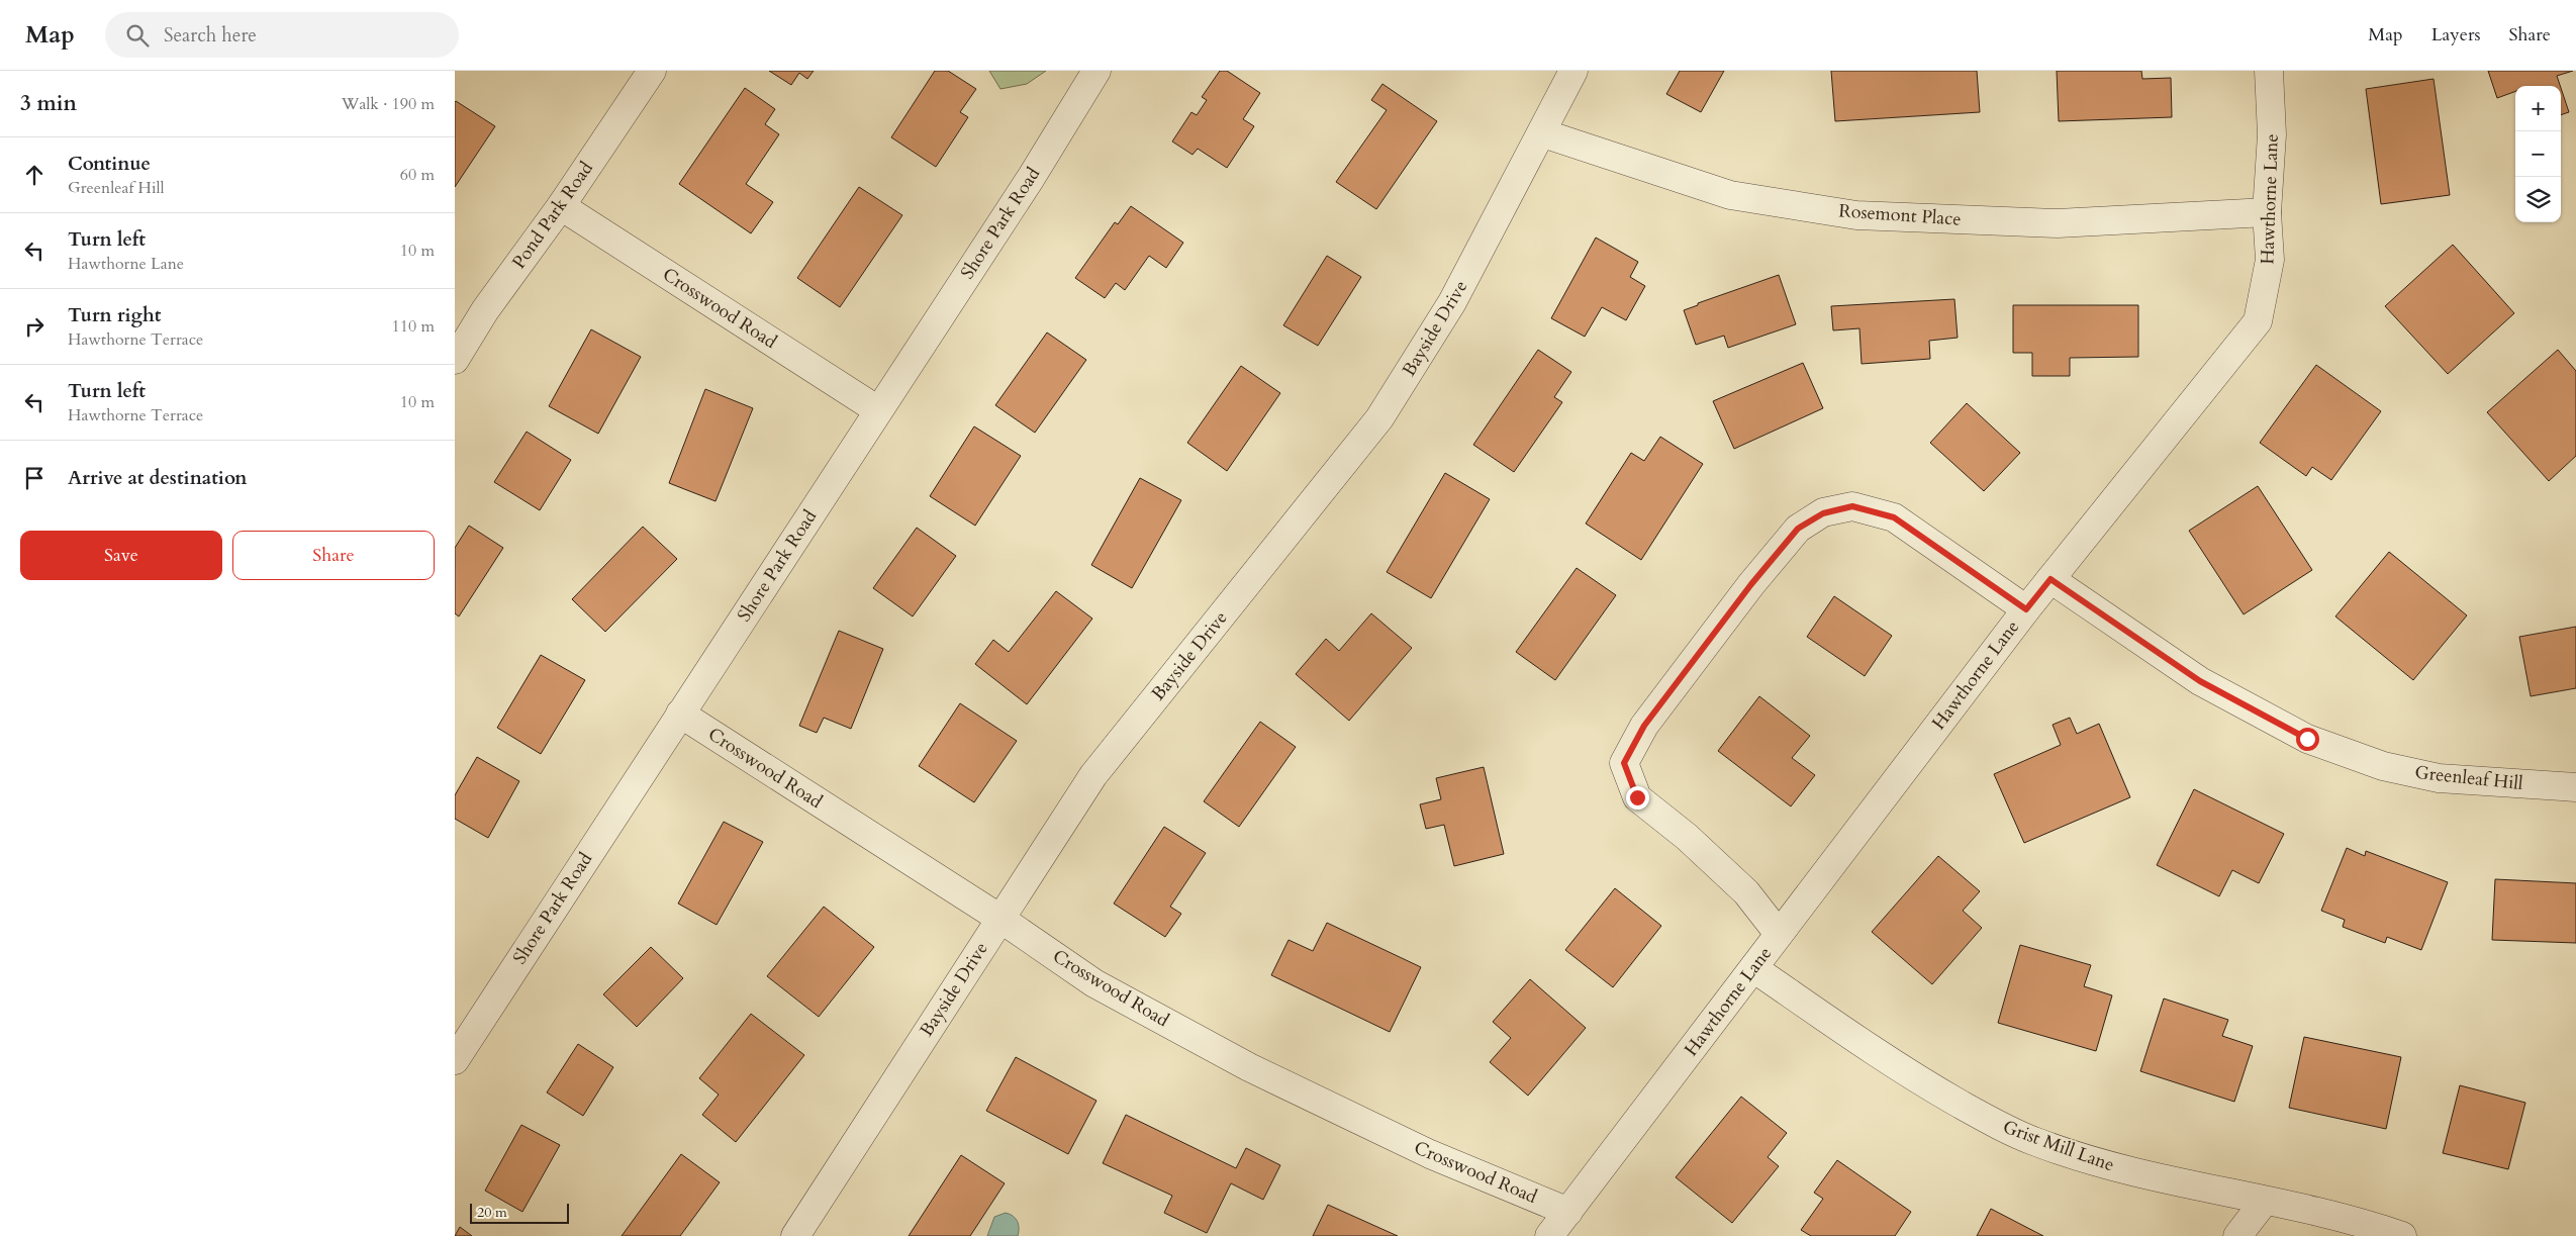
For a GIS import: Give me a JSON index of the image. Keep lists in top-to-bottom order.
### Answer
{
  "streets": {
    "street": [
      "Hawthorne Lane",
      "Pond Park Road",
      "Rosemont Place",
      "Shore Park Road",
      "Crosswood Road",
      "Bayside Drive",
      "Greenleaf Hill",
      "Grist Mill Lane"
    ]
  },
  "crossings": [
    ["Hawthorne Lane", "Rosemont Place"],
    ["Hawthorne Lane", "Crosswood Road"],
    ["Hawthorne Lane", "Greenleaf Hill"],
    ["Hawthorne Lane", "Grist Mill Lane"],
    ["Pond Park Road", "Crosswood Road"],
    ["Rosemont Place", "Bayside Drive"],
    ["Shore Park Road", "Crosswood Road"],
    ["Crosswood Road", "Bayside Drive"]
  ],
  "scale_bar": "20 m",
  "page": {
    "header": "Map",
    "search": "Search here",
    "nav": ["Map", "Layers", "Share"],
    "heading": ["3 min", "Walk · 190 m"],
    "map_buttons": ["+", "−"],
    "list": [
      ["Continue", "Greenleaf Hill", "60 m"],
      ["Turn left", "Hawthorne Lane", "10 m"],
      ["Turn right", "Hawthorne Terrace", "110 m"],
      ["Turn left", "Hawthorne Terrace", "10 m"],
      "Arrive at destination"
    ],
    "buttons": ["Save", "Share"],
    "scale": "20 m"
  }
}
